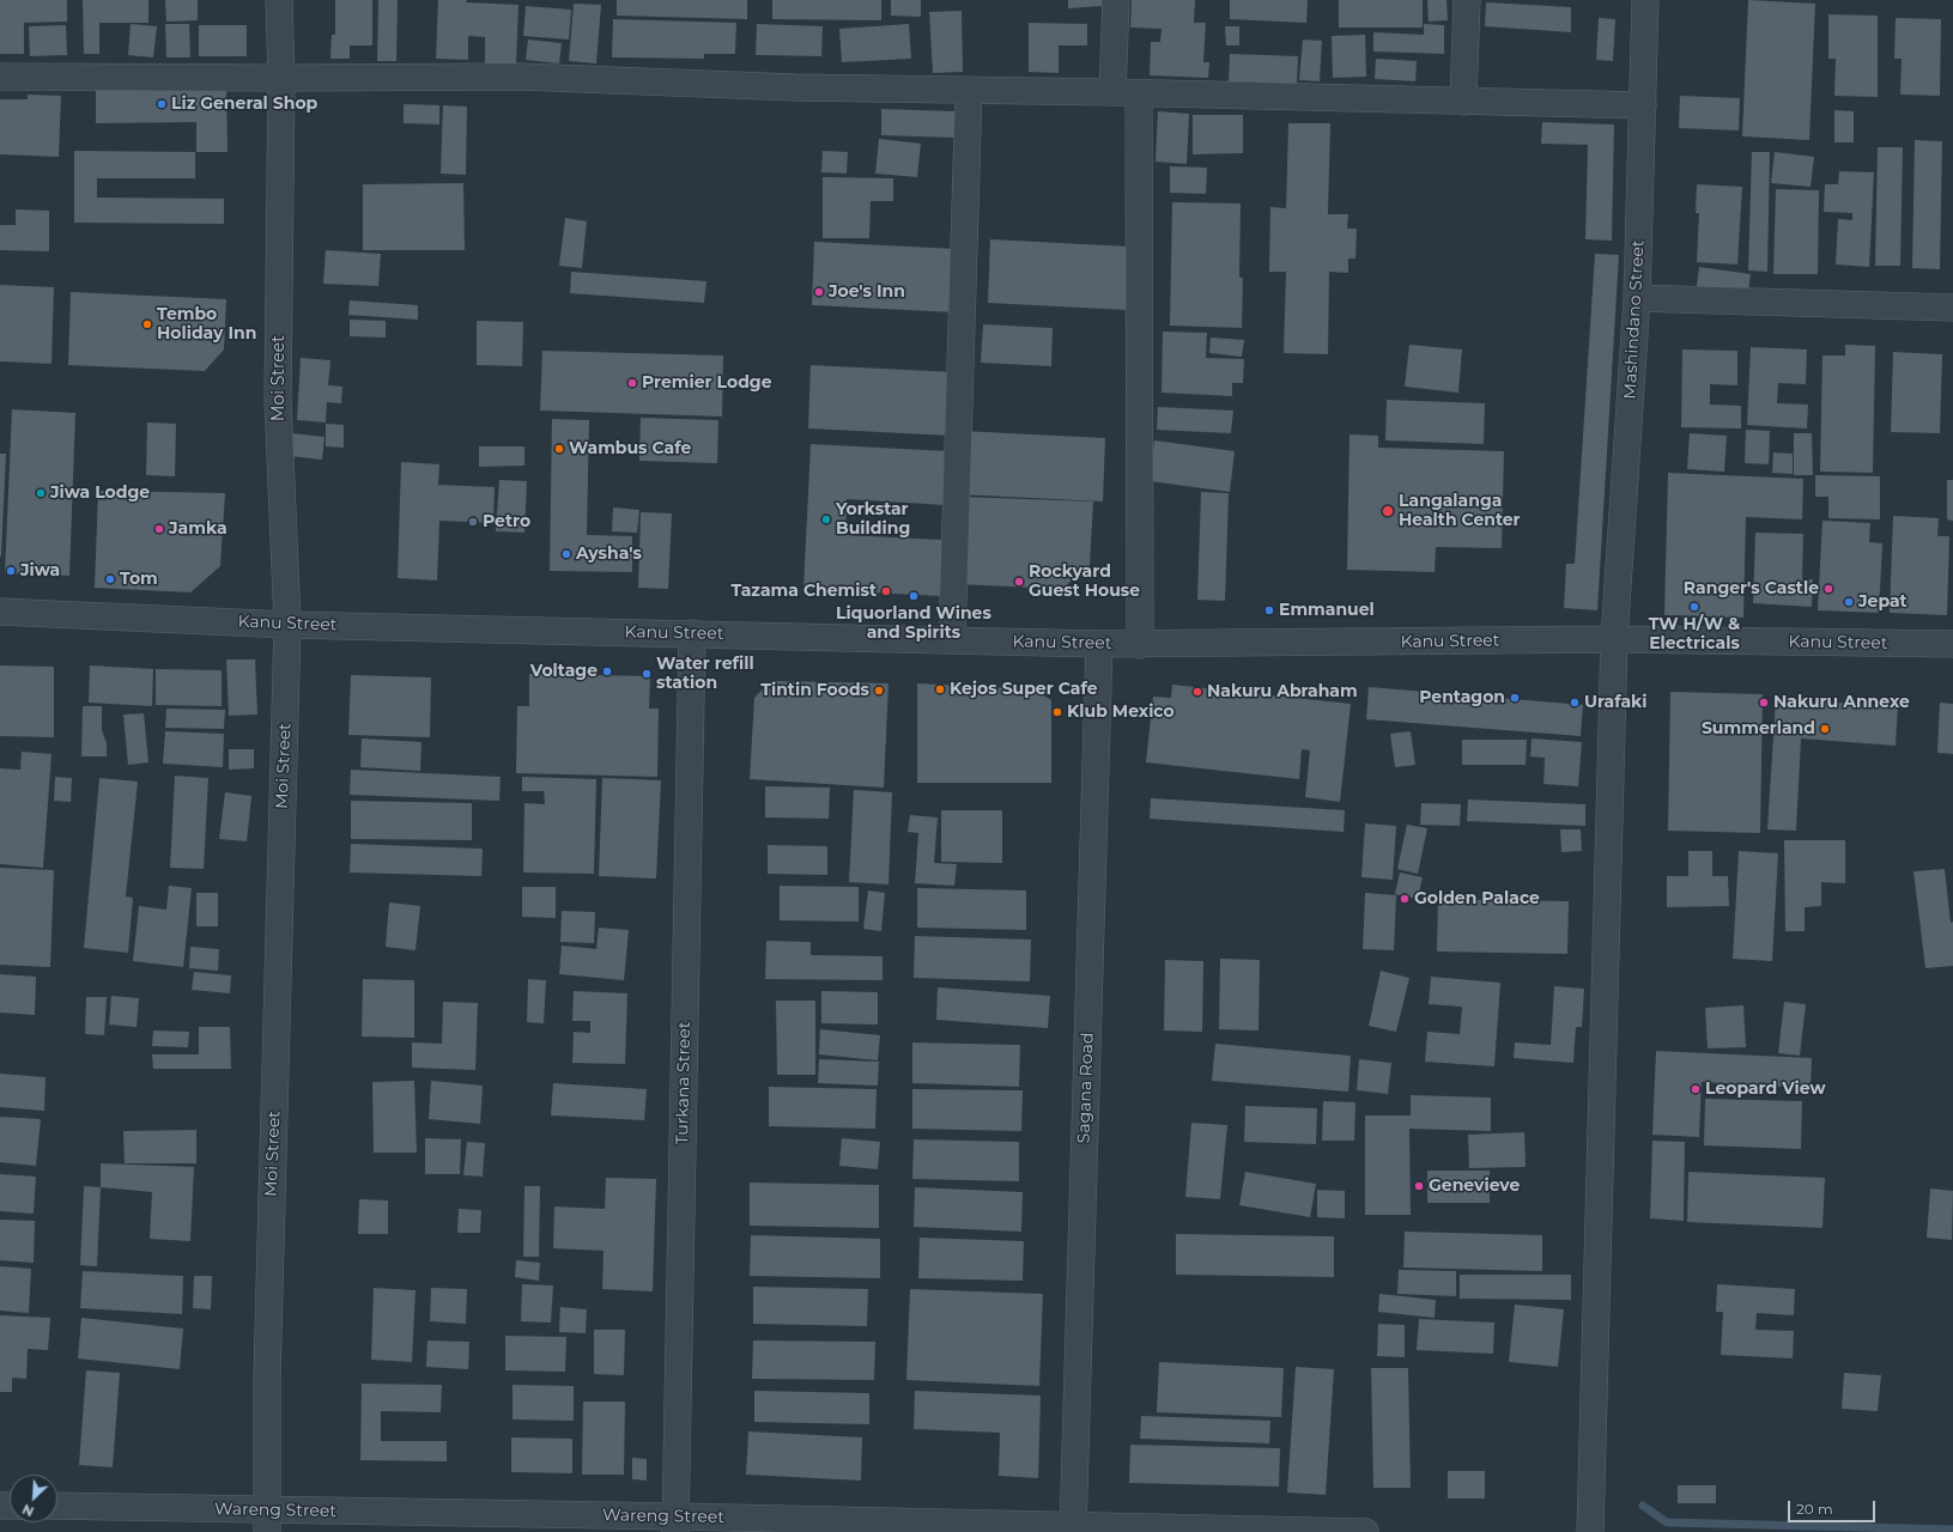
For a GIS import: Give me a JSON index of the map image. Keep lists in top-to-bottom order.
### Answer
{
  "streets": {
    "street": [
      "Mashindano Street",
      "Moi Street",
      "Kanu Street",
      "Turkana Street",
      "Sagana Road",
      "Wareng Street"
    ]
  },
  "crossings": [
    ["Mashindano Street", "Kanu Street"],
    ["Moi Street", "Kanu Street"],
    ["Moi Street", "Wareng Street"],
    ["Kanu Street", "Turkana Street"],
    ["Kanu Street", "Sagana Road"],
    ["Turkana Street", "Wareng Street"],
    ["Sagana Road", "Wareng Street"]
  ],
  "places": [
    "Liz General Shop",
    "Joe's Inn",
    "Tembo Holiday Inn",
    "Premier Lodge",
    "Wambus Cafe",
    "Jiwa Lodge",
    "Langalanga Health Center",
    "Yorkstar Building",
    "Petro",
    "Jamka",
    "Aysha's",
    "Jiwa",
    "Tom",
    "Rockyard Guest House",
    "Ranger's Castle",
    "Tazama Chemist",
    "Liquorland Wines and Spirits",
    "Jepat",
    "TW H/W & Electricals",
    "Emmanuel",
    "Voltage",
    "Water refill station",
    "Kejos Super Cafe",
    "Tintin Foods",
    "Nakuru Abraham",
    "Pentagon",
    "Urafaki",
    "Nakuru Annexe",
    "Klub Mexico",
    "Summerland",
    "Golden Palace",
    "Leopard View",
    "Genevieve"
  ],
  "scale_bar": "20 m",
  "north": "bottom left"
}
